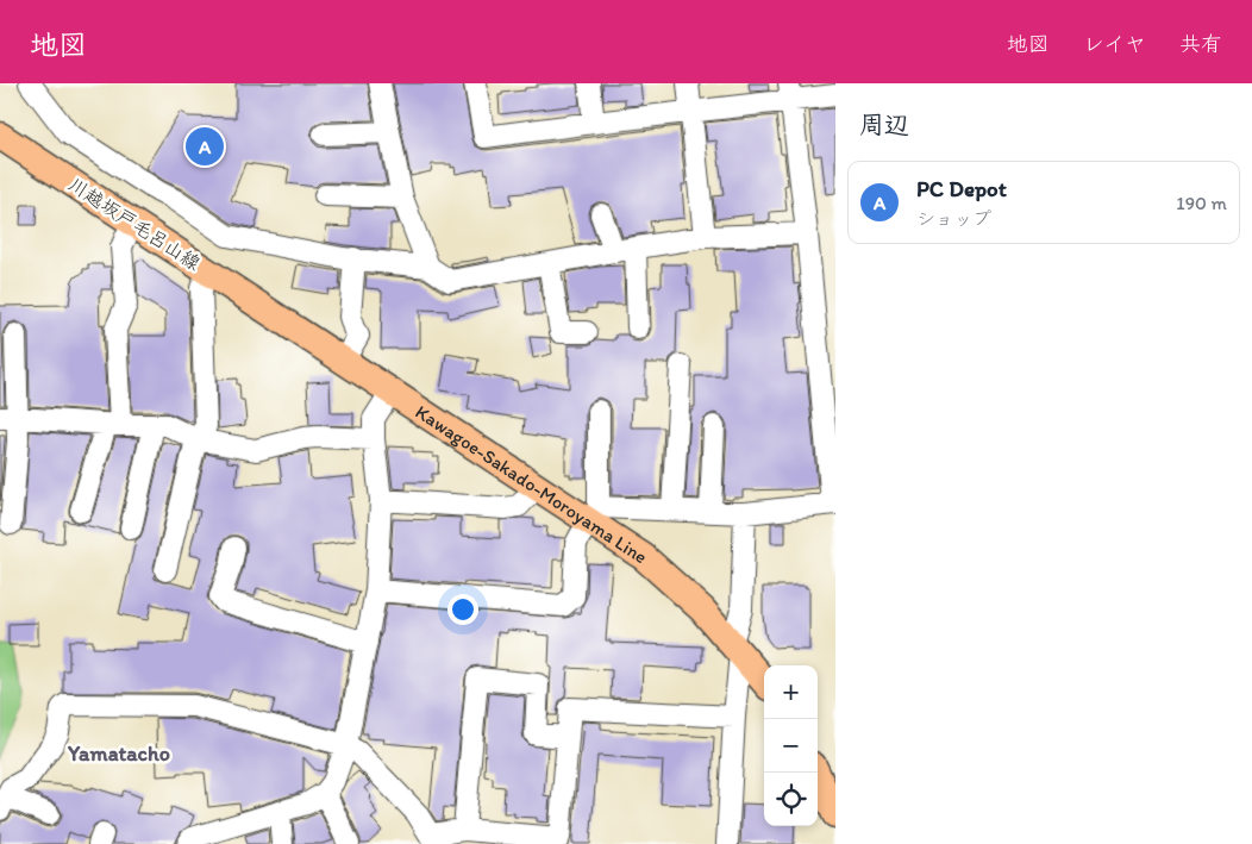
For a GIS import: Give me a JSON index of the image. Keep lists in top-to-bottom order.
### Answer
{
  "streets": {
    "main road": ["川越坂戸毛呂山線", "Kawagoe-Sakado-Moroyama Line"]
  },
  "crossings": [
    ["川越坂戸毛呂山線", "Kawagoe-Sakado-Moroyama Line"]
  ],
  "districts": ["Yamatacho"],
  "page": {
    "header": "地図",
    "nav": ["地図", "レイヤ", "共有"],
    "heading": "周辺",
    "pins": "A",
    "list": [
      {
        "mark": "A",
        "name": "PC Depot",
        "note": "ショップ",
        "value": "190 m"
      }
    ],
    "map_buttons": ["+", "−"]
  }
}
